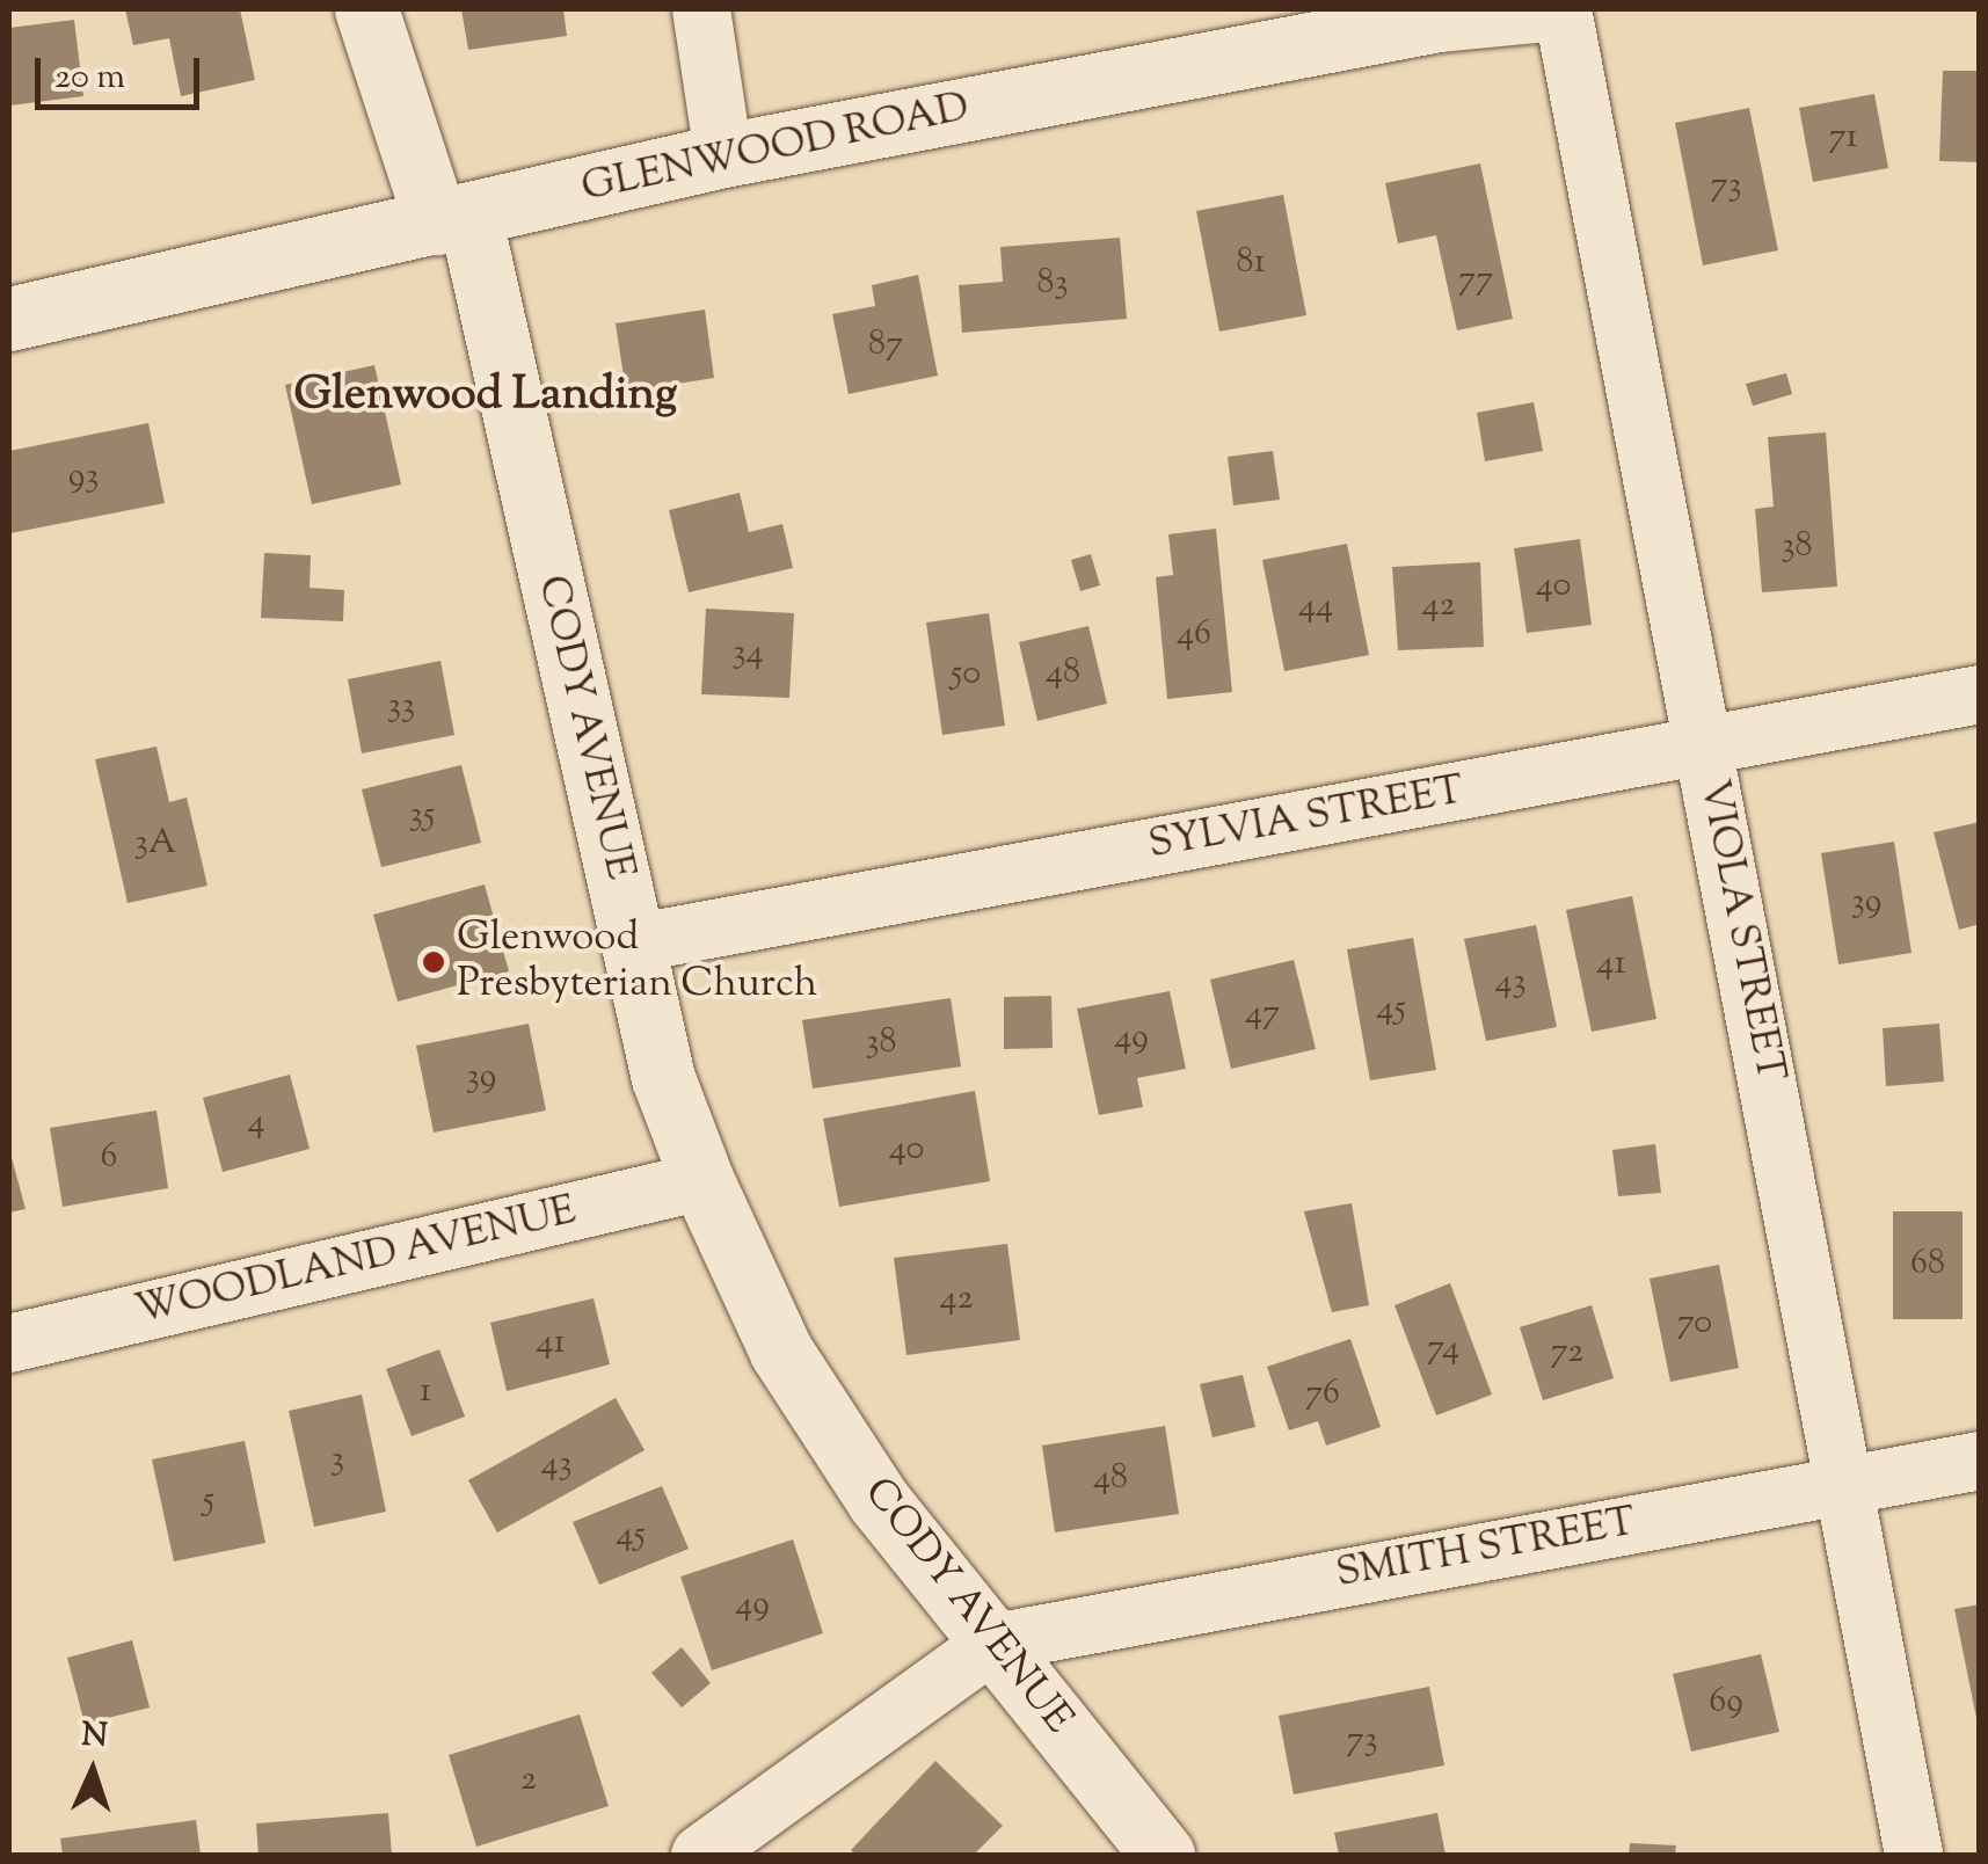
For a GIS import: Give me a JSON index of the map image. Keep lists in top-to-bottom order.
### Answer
{
  "streets": {
    "street": [
      "GLENWOOD ROAD",
      "CODY AVENUE",
      "SYLVIA STREET",
      "VIOLA STREET",
      "WOODLAND AVENUE",
      "SMITH STREET"
    ]
  },
  "crossings": [
    ["GLENWOOD ROAD", "CODY AVENUE"],
    ["CODY AVENUE", "SYLVIA STREET"],
    ["CODY AVENUE", "WOODLAND AVENUE"],
    ["CODY AVENUE", "SMITH STREET"],
    ["SYLVIA STREET", "VIOLA STREET"],
    ["VIOLA STREET", "SMITH STREET"]
  ],
  "districts": ["Glenwood Landing"],
  "places": ["Glenwood Presbyterian Church"],
  "house_numbers": [
    "71",
    "73",
    "81",
    "77",
    "83",
    "87",
    "93",
    "38",
    "40",
    "42",
    "44",
    "46",
    "34",
    "48",
    "50",
    "33",
    "35",
    "3A",
    "39",
    "41",
    "43",
    "45",
    "47",
    "49",
    "38",
    "39",
    "4",
    "40",
    "6",
    "68",
    "42",
    "70",
    "41",
    "74",
    "72",
    "1",
    "76",
    "3",
    "43",
    "48",
    "5",
    "45",
    "49",
    "69",
    "73",
    "2"
  ],
  "scale_bar": "20 m",
  "north": "top"
}
